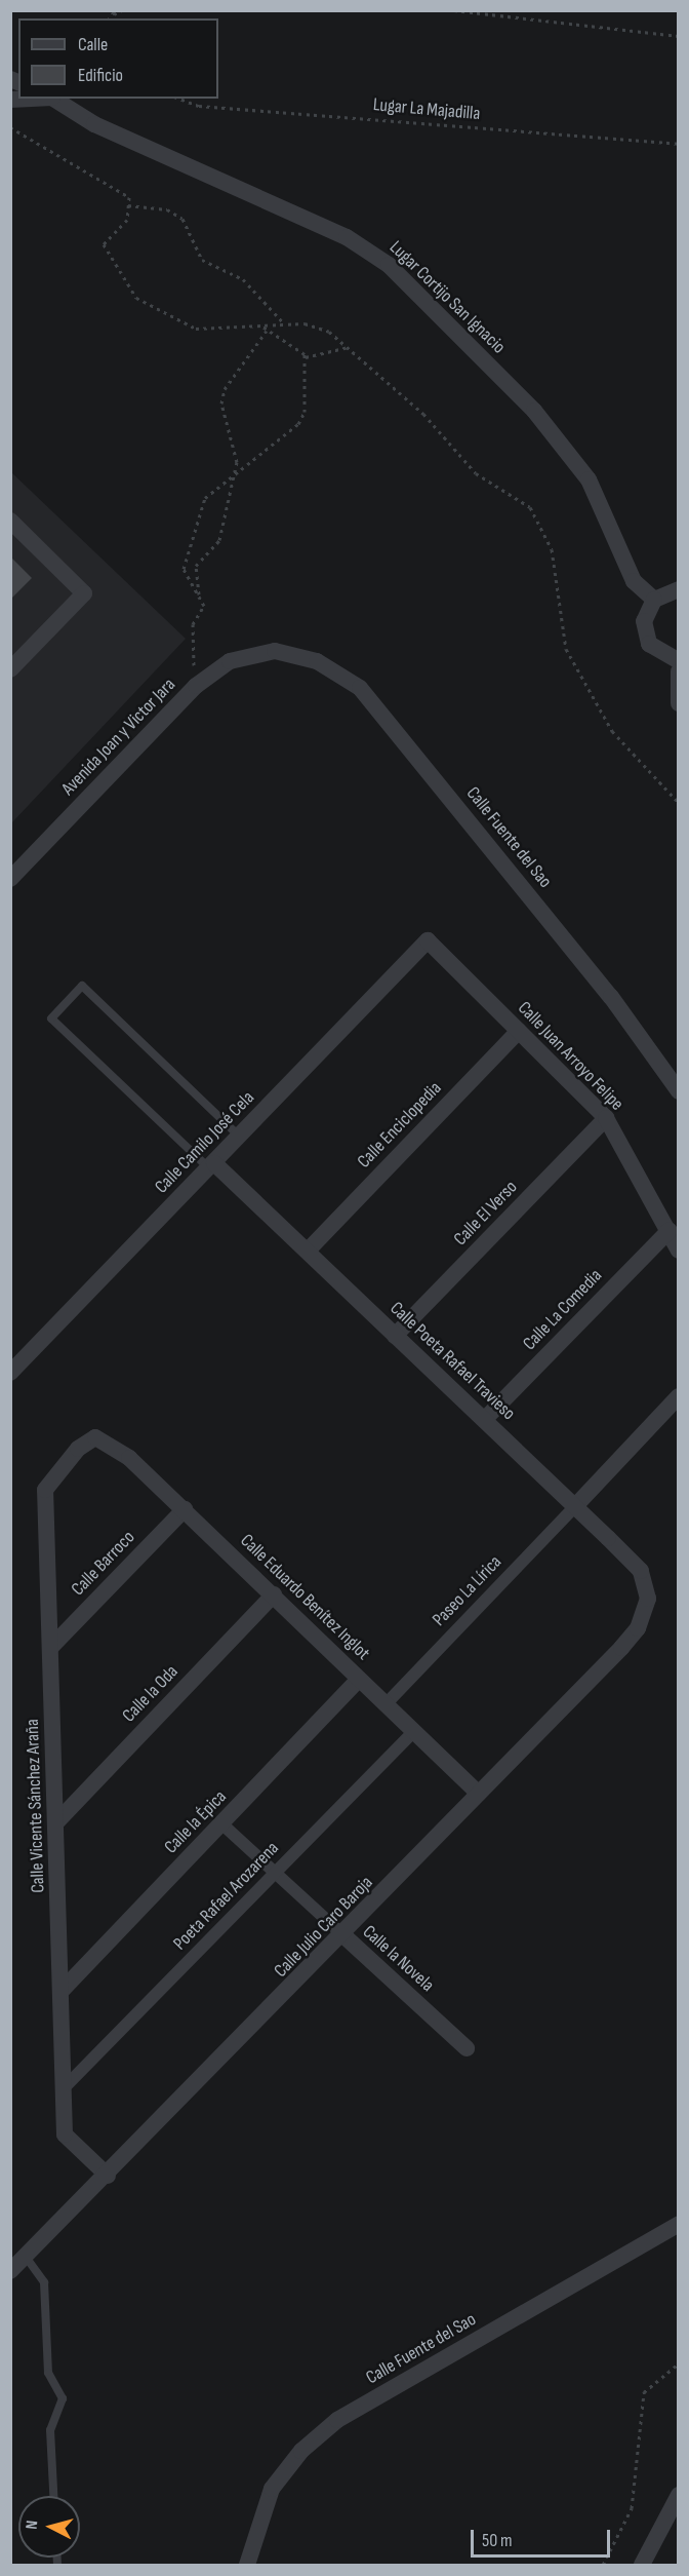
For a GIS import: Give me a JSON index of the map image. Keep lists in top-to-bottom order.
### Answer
{
  "streets": {
    "street": [
      "Lugar Cortijo San Ignacio",
      "Avenida Joan y Victor Jara",
      "Calle Fuente del Sao",
      "Calle Juan Arroyo Felipe",
      "Calle Enciclopedia",
      "Calle Camilo José Cela",
      "Calle El Verso",
      "Calle La Comedia",
      "Calle Poeta Rafael Travieso",
      "Calle Barroco",
      "Paseo La Lírica",
      "Calle Eduardo Benítez Inglot",
      "Calle la Oda",
      "Calle Vicente Sánchez Araña",
      "Calle la Épica",
      "Poeta Rafael Arozarena",
      "Calle Julio Caro Baroja",
      "Calle la Novela"
    ],
    "path": ["Lugar La Majadilla"]
  },
  "crossings": [
    ["Avenida Joan y Victor Jara", "Calle Fuente del Sao"],
    ["Calle Juan Arroyo Felipe", "Calle Enciclopedia"],
    ["Calle Juan Arroyo Felipe", "Calle Camilo José Cela"],
    ["Calle Juan Arroyo Felipe", "Calle El Verso"],
    ["Calle Juan Arroyo Felipe", "Calle La Comedia"],
    ["Calle Enciclopedia", "Calle Poeta Rafael Travieso"],
    ["Calle Camilo José Cela", "Calle Poeta Rafael Travieso"],
    ["Calle El Verso", "Calle Poeta Rafael Travieso"],
    ["Calle La Comedia", "Calle Poeta Rafael Travieso"],
    ["Calle Poeta Rafael Travieso", "Paseo La Lírica"],
    ["Calle Poeta Rafael Travieso", "Calle Julio Caro Baroja"],
    ["Calle Barroco", "Calle Eduardo Benítez Inglot"],
    ["Calle Barroco", "Calle Vicente Sánchez Araña"],
    ["Paseo La Lírica", "Calle Eduardo Benítez Inglot"],
    ["Calle Eduardo Benítez Inglot", "Calle la Oda"],
    ["Calle Eduardo Benítez Inglot", "Calle Vicente Sánchez Araña"],
    ["Calle Eduardo Benítez Inglot", "Calle la Épica"],
    ["Calle Eduardo Benítez Inglot", "Poeta Rafael Arozarena"],
    ["Calle Eduardo Benítez Inglot", "Calle Julio Caro Baroja"],
    ["Calle la Oda", "Calle Vicente Sánchez Araña"],
    ["Calle Vicente Sánchez Araña", "Calle la Épica"],
    ["Calle Vicente Sánchez Araña", "Poeta Rafael Arozarena"],
    ["Calle Vicente Sánchez Araña", "Calle Julio Caro Baroja"],
    ["Calle la Épica", "Calle la Novela"],
    ["Poeta Rafael Arozarena", "Calle la Novela"],
    ["Calle Julio Caro Baroja", "Calle la Novela"]
  ],
  "legend": ["Calle", "Edificio"],
  "scale_bar": "50 m",
  "north": "left"
}
